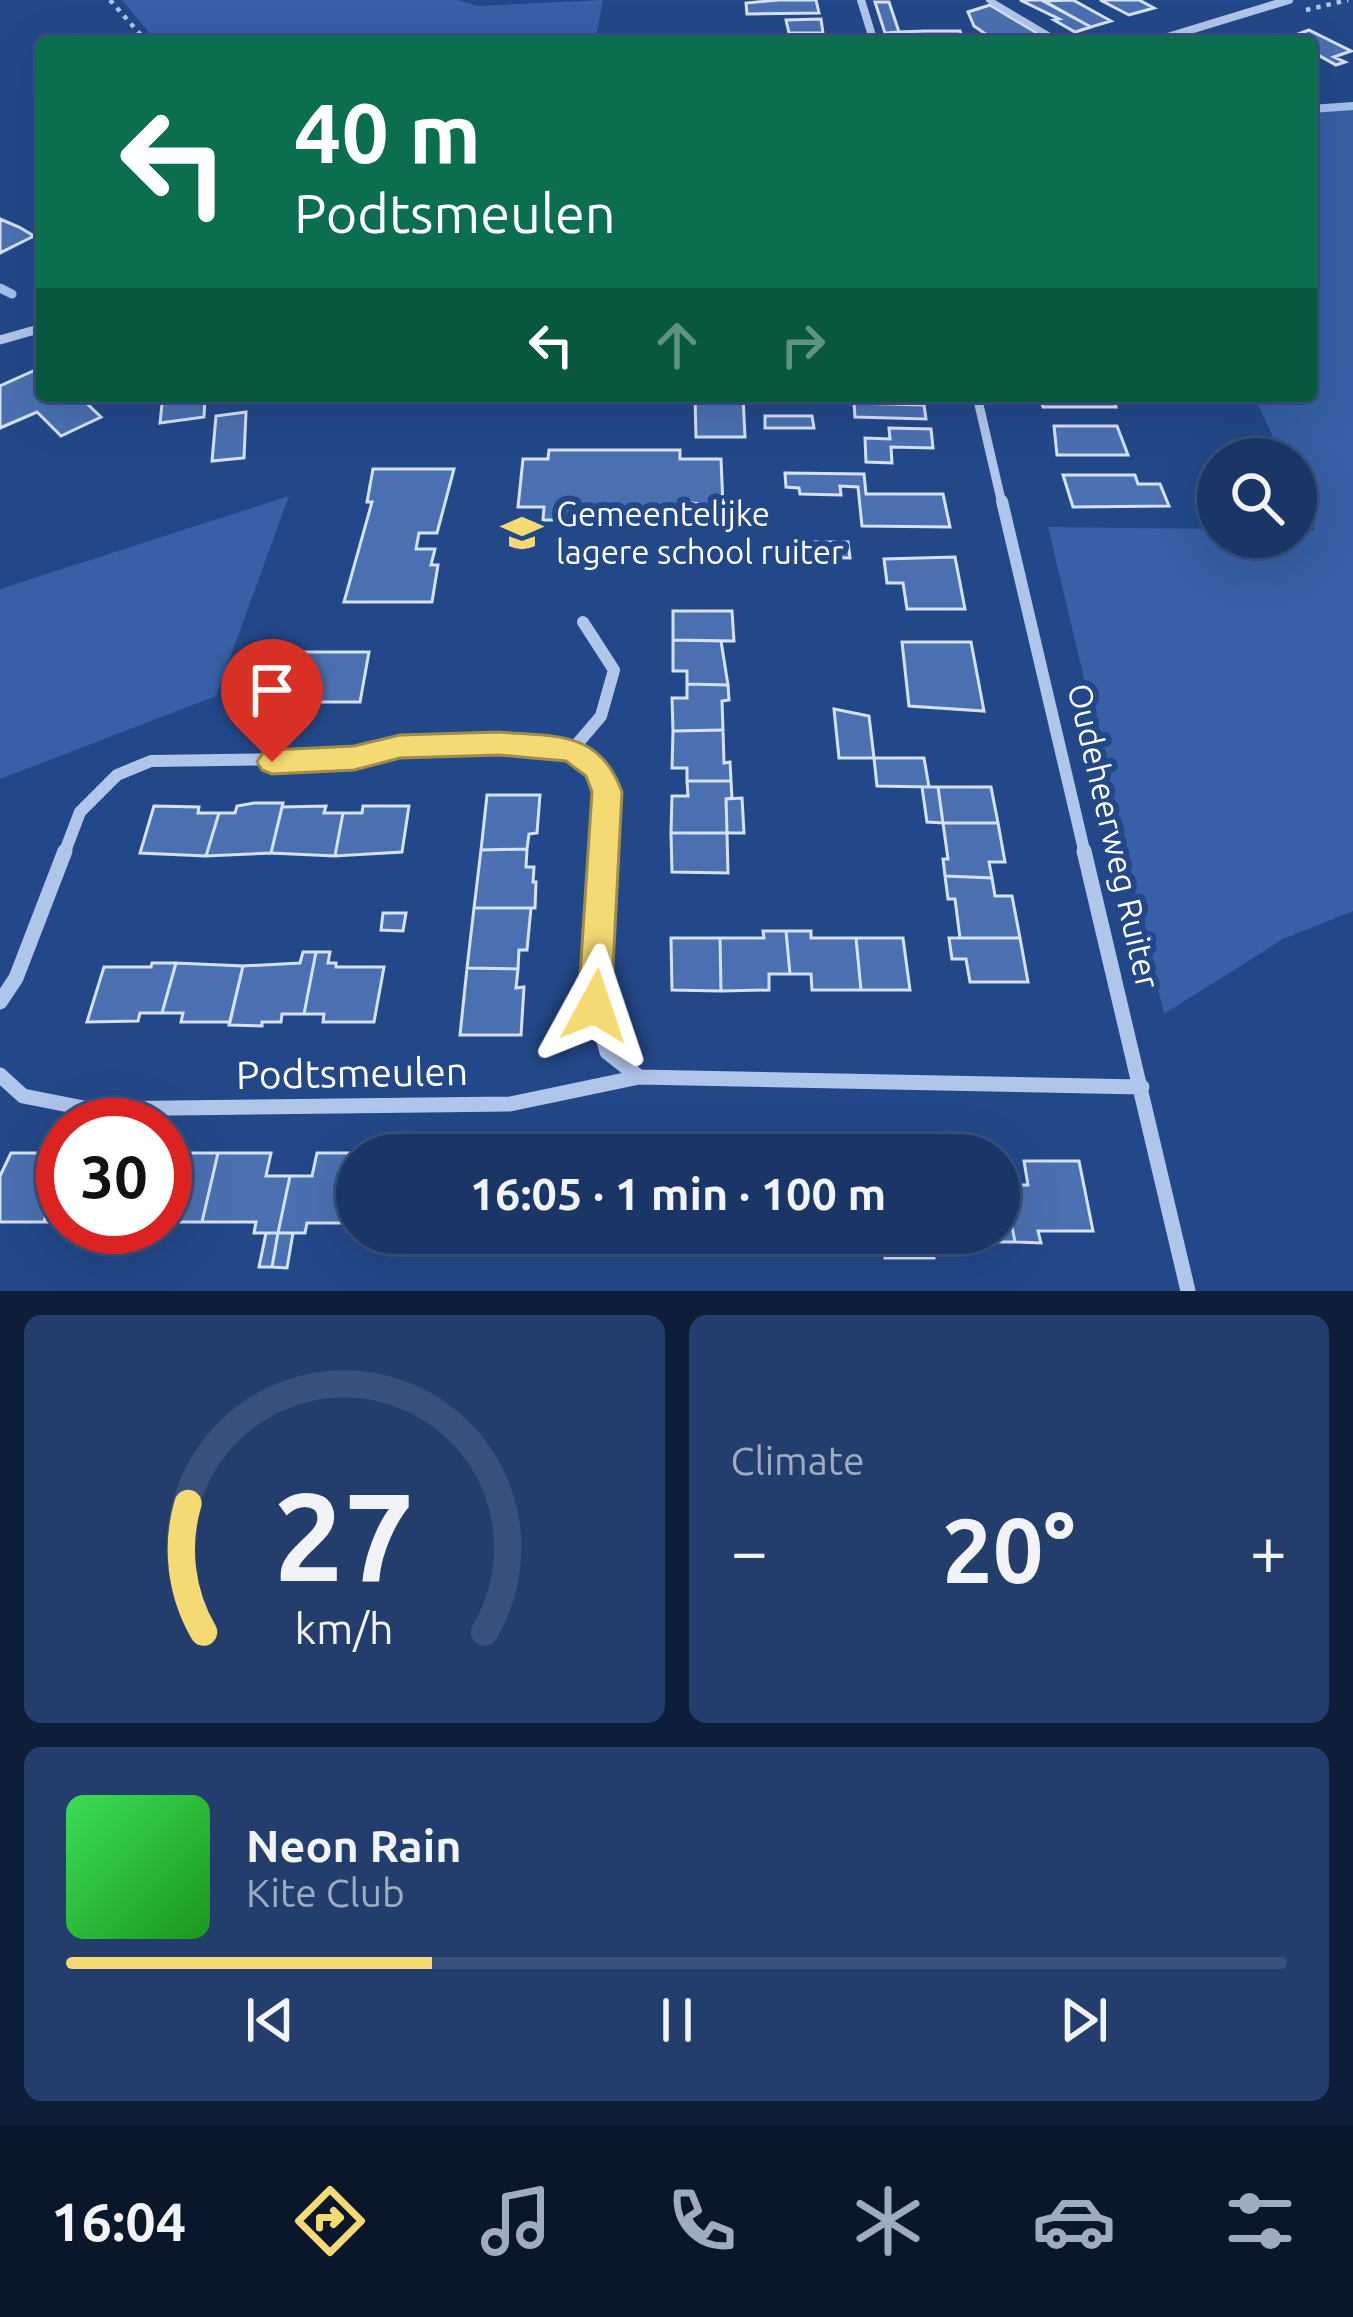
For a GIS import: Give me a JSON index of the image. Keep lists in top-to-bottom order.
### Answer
{
  "streets": {
    "street": ["Oudeheerweg Ruiter", "Podtsmeulen"]
  },
  "crossings": [
    ["Oudeheerweg Ruiter", "Podtsmeulen"]
  ],
  "places": {
    "school or university": ["Gemeentelijke lagere school ruiter"]
  },
  "page": {
    "turn": ["40 m", "Podtsmeulen"],
    "limit": "30",
    "trip": "16:05 · 1 min · 100 m",
    "tile": "Climate",
    "heat": ["−", "20°", "+"],
    "song": ["Neon Rain", "Kite Club"],
    "tabs": "16:04",
    "gauge": ["27", "km/h"]
  }
}
